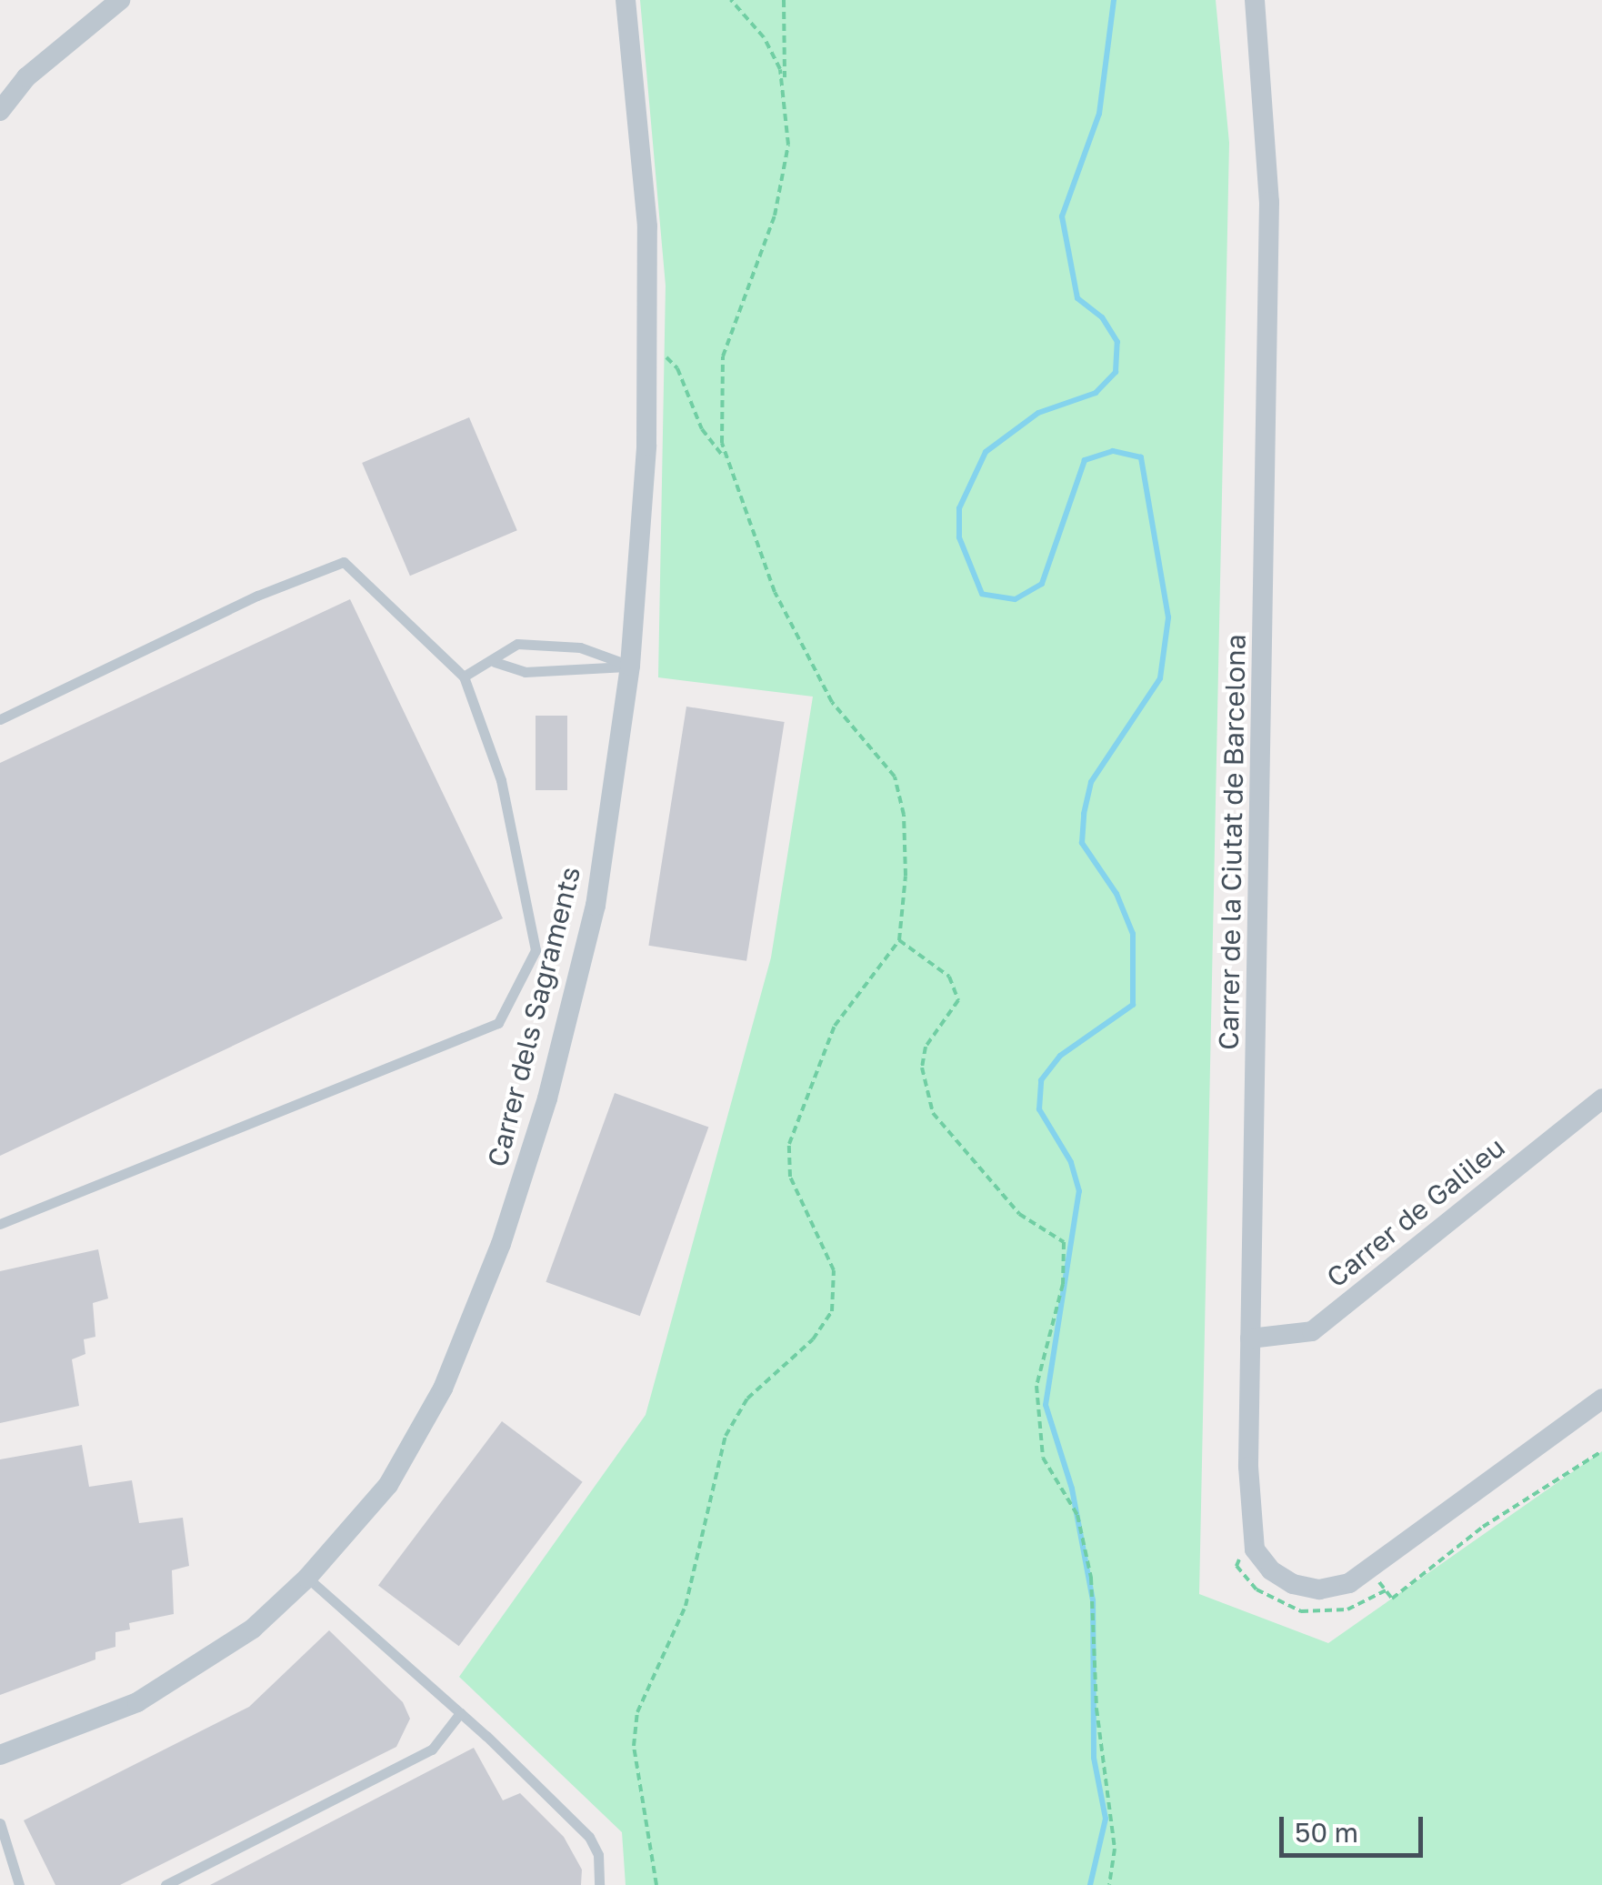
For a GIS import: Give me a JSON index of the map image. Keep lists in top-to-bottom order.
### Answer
{
  "streets": {
    "street": ["Carrer de la Ciutat de Barcelona", "Carrer dels Sagraments", "Carrer de Galileu"]
  },
  "crossings": [
    ["Carrer de la Ciutat de Barcelona", "Carrer de Galileu"]
  ],
  "scale_bar": "50 m"
}
